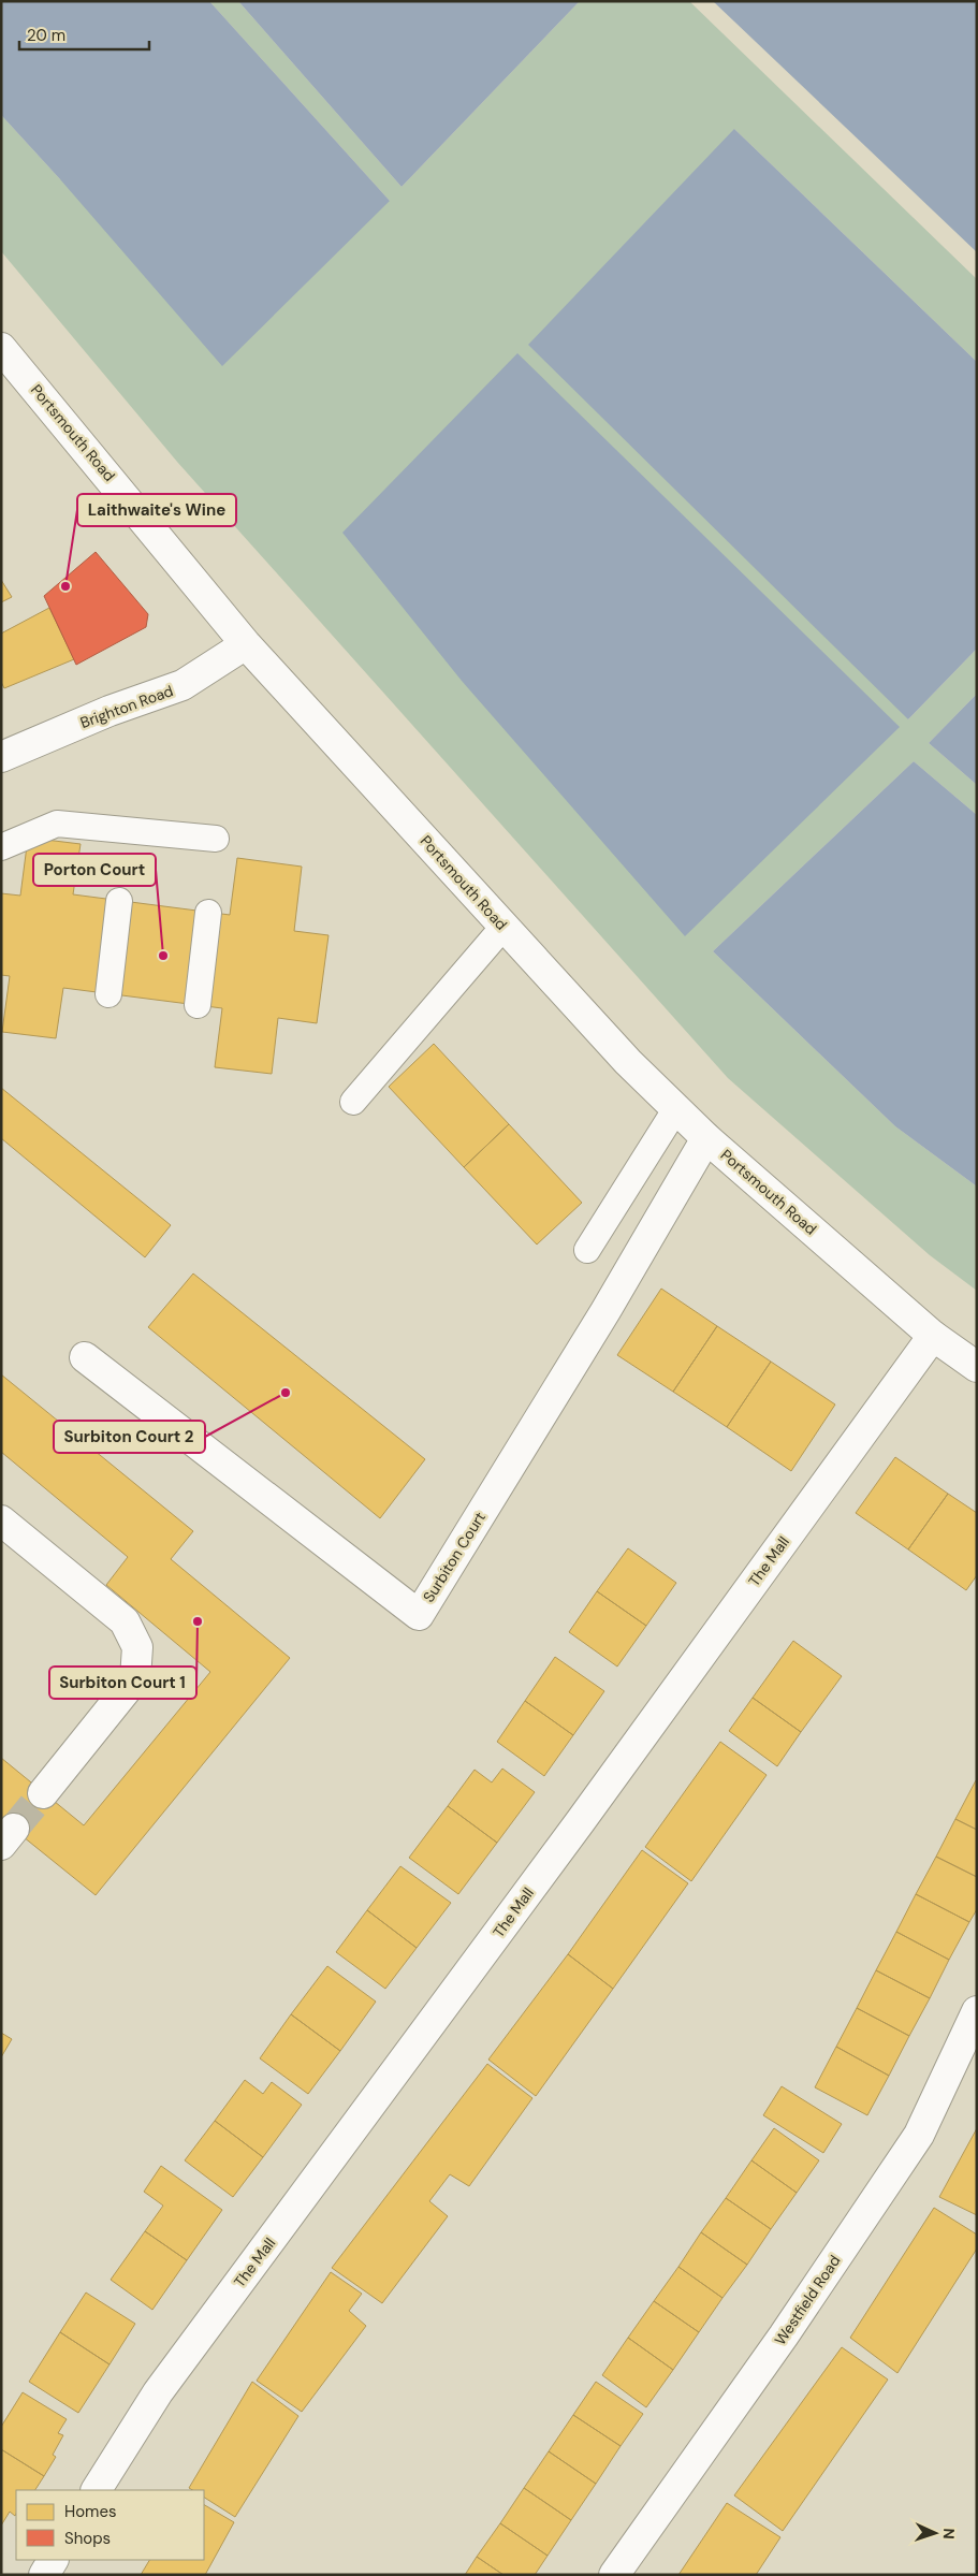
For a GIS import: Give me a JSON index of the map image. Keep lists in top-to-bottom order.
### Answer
{
  "streets": {
    "street": [
      "Portsmouth Road",
      "Brighton Road",
      "Surbiton Court",
      "The Mall",
      "Westfield Road"
    ]
  },
  "crossings": [
    ["Portsmouth Road", "Brighton Road"],
    ["Portsmouth Road", "Surbiton Court"],
    ["Portsmouth Road", "The Mall"]
  ],
  "places": [
    "Laithwaite's Wine",
    "Porton Court",
    "Surbiton Court 2",
    "Surbiton Court 1"
  ],
  "legend": ["Homes", "Shops"],
  "scale_bar": "20 m",
  "north": "right"
}
